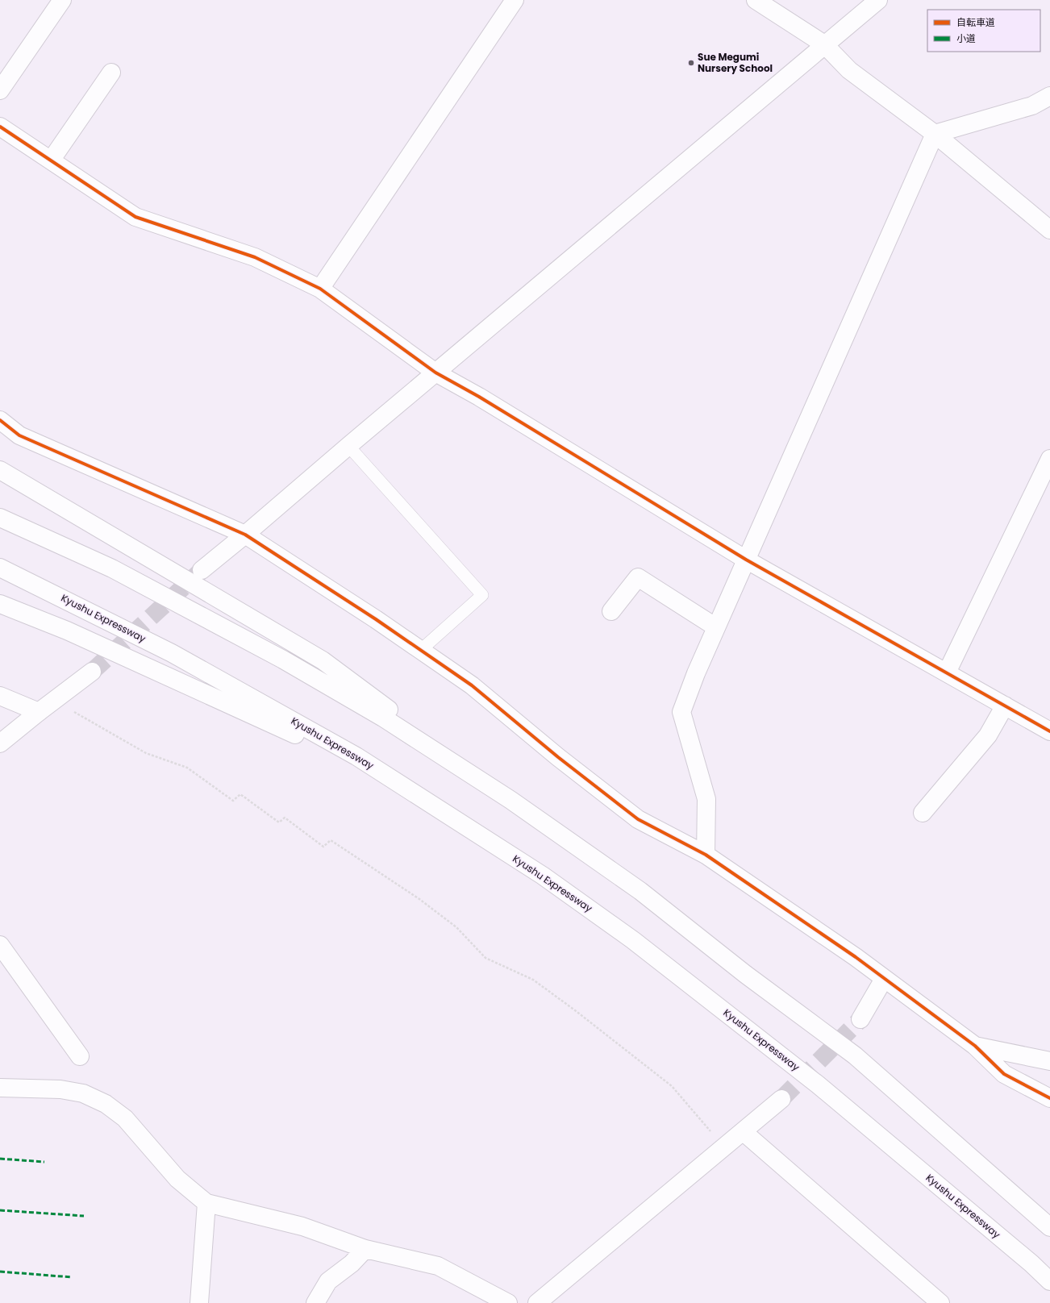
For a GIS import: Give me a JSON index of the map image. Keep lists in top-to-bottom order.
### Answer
{
  "streets": {
    "main road": ["Kyushu Expressway"]
  },
  "places": ["Sue Megumi Nursery School"],
  "legend": ["自転車道", "小道"]
}
